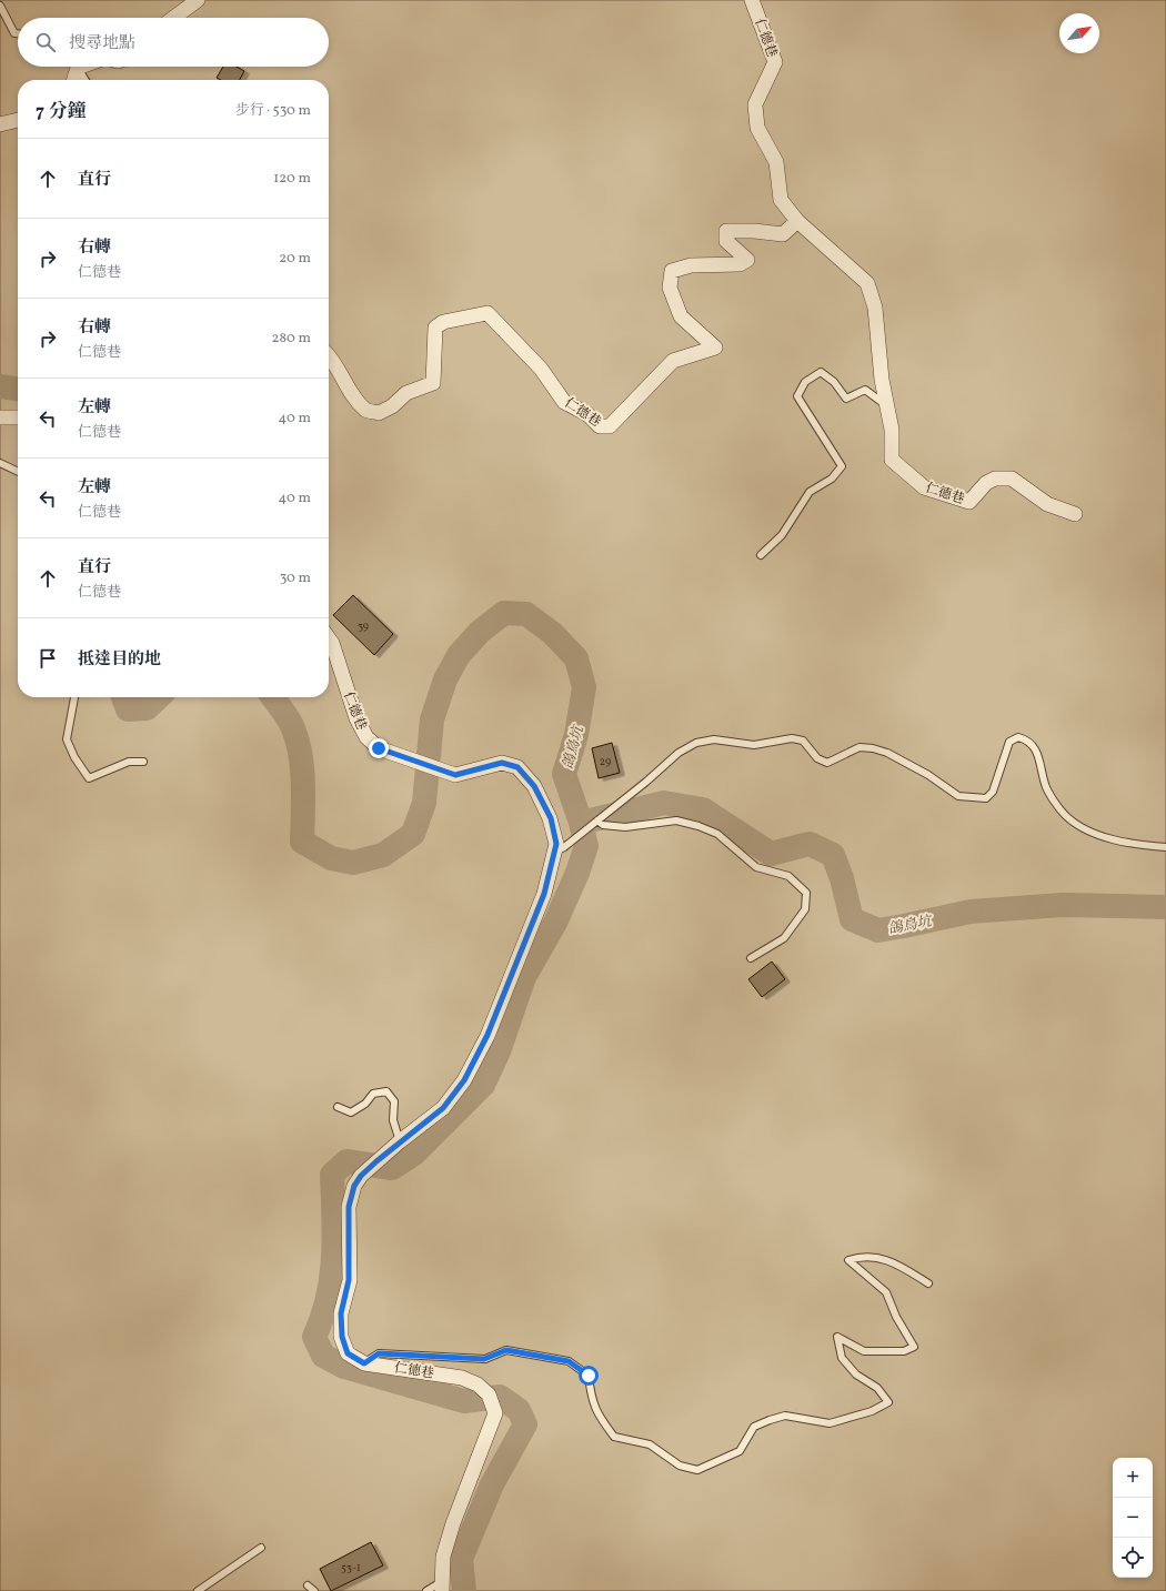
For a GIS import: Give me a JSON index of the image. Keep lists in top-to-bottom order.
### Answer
{
  "streets": {
    "street": ["仁德巷"]
  },
  "water": ["鴿鳥坑"],
  "house_numbers": ["39", "29", "53-1"],
  "north": "top right",
  "page": {
    "search": "搜尋地點",
    "heading": ["7 分鐘", "步行 · 530 m"],
    "list": [
      ["直行", "120 m"],
      ["右轉", "仁德巷", "20 m"],
      ["右轉", "仁德巷", "280 m"],
      ["左轉", "仁德巷", "40 m"],
      ["左轉", "仁德巷", "40 m"],
      ["直行", "仁德巷", "30 m"],
      "抵達目的地"
    ],
    "map_buttons": ["+", "−"]
  }
}
